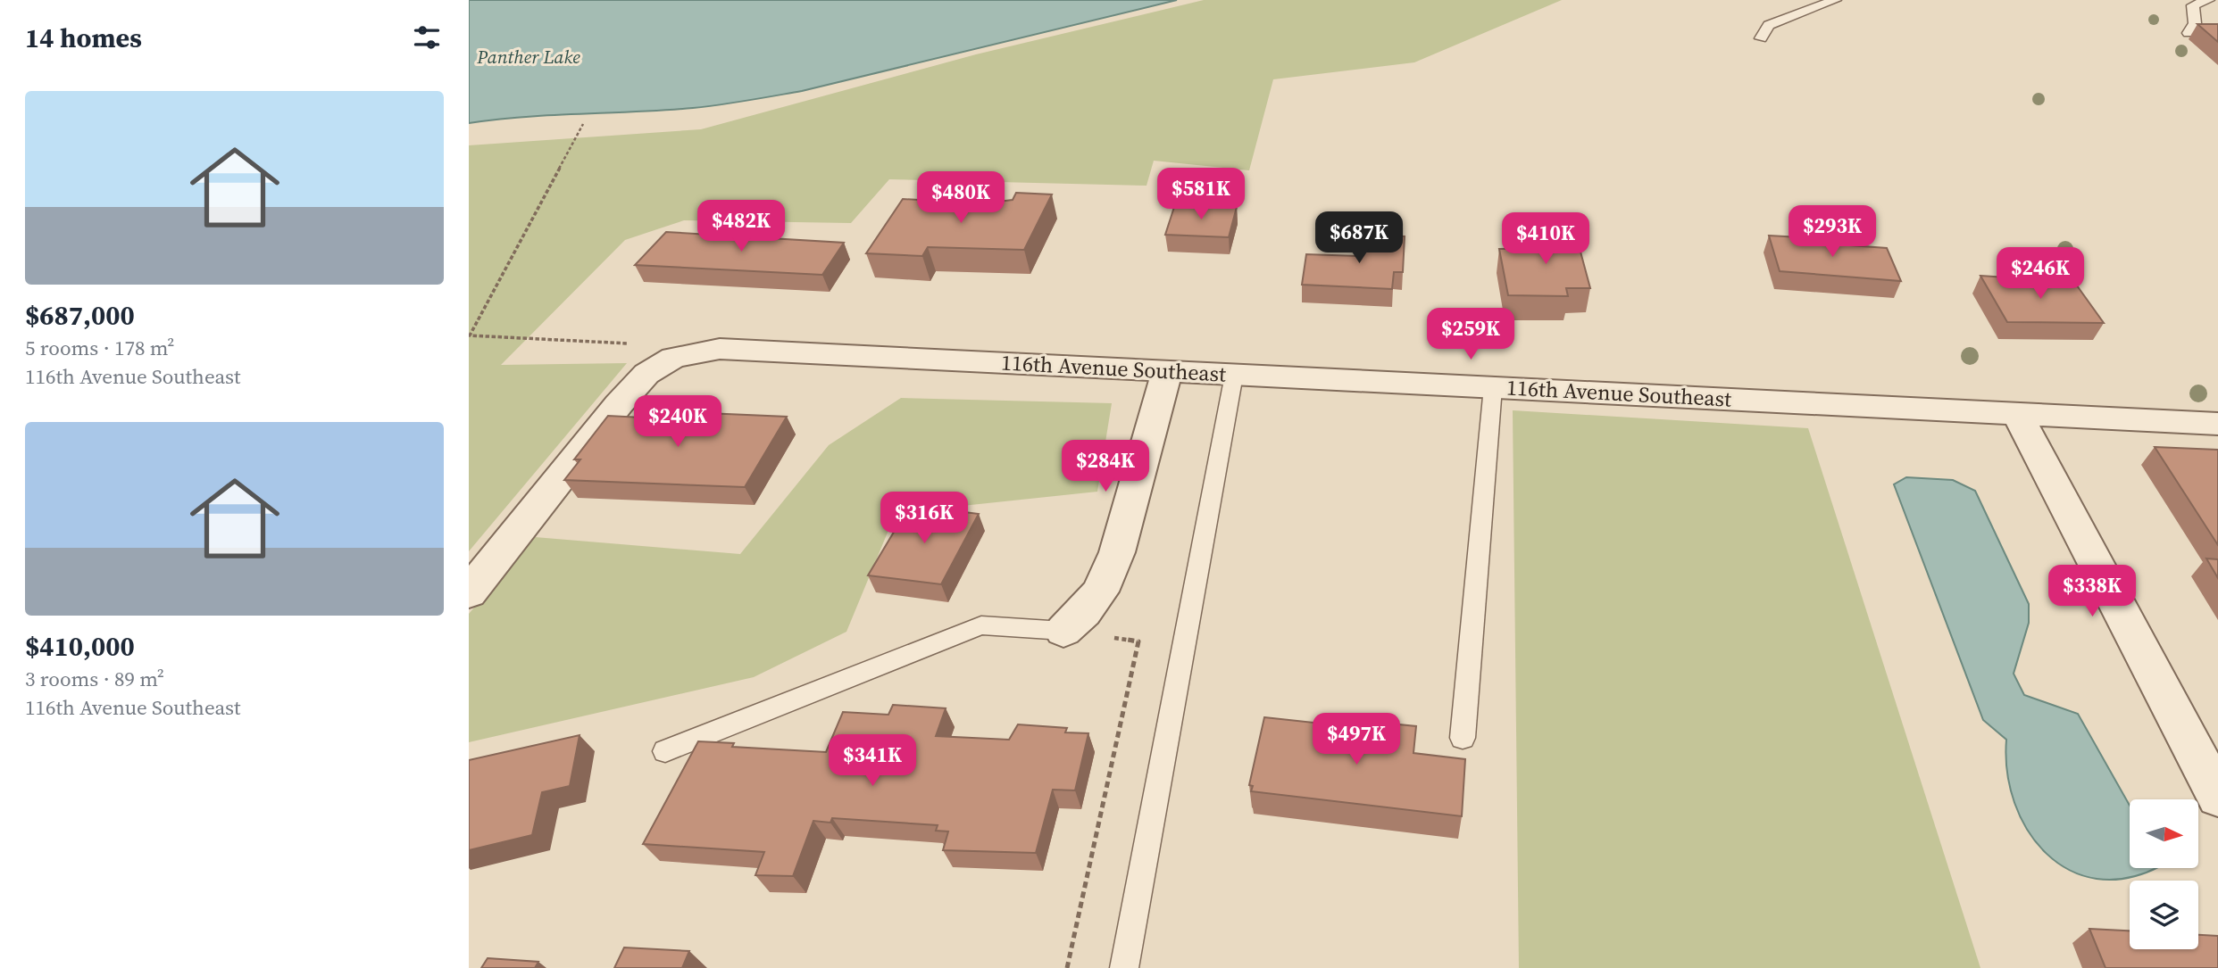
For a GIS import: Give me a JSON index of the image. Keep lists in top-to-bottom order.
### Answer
{
  "streets": {
    "street": ["116th Avenue Southeast"]
  },
  "water": ["Panther Lake"],
  "north": "right",
  "page": {
    "heading": "14 homes",
    "list": [
      {
        "name": "$687,000",
        "note": "5 rooms · 178 m² · 116th Avenue Southeast"
      },
      {
        "name": "$410,000",
        "note": "3 rooms · 89 m² · 116th Avenue Southeast"
      }
    ],
    "price": [
      "$581K",
      "$480K",
      "$482K",
      "$293K",
      "$687K",
      "$410K",
      "$246K",
      "$259K",
      "$240K",
      "$284K",
      "$316K",
      "$338K",
      "$497K",
      "$341K"
    ]
  }
}
